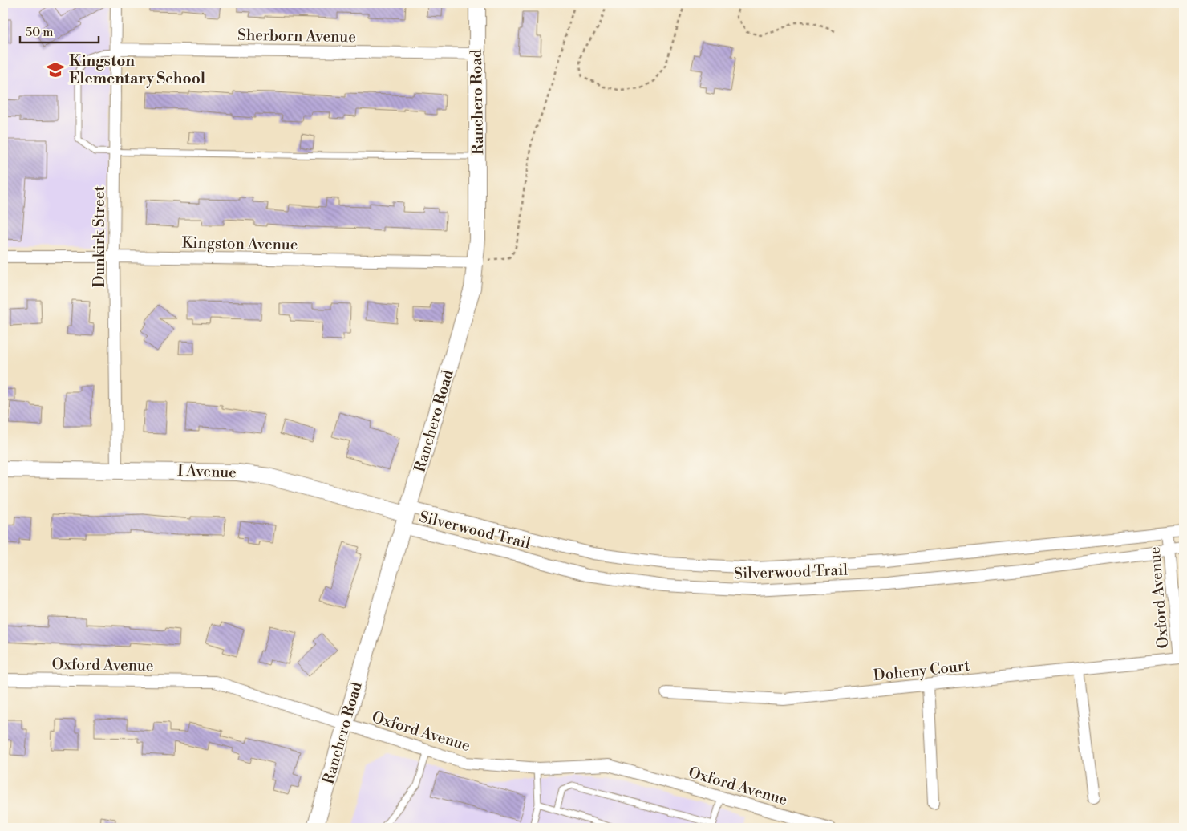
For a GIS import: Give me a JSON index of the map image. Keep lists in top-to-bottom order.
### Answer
{
  "streets": {
    "main road": ["Ranchero Road", "I Avenue"],
    "street": [
      "Sherborn Avenue",
      "Dunkirk Street",
      "Kingston Avenue",
      "Silverwood Trail",
      "Oxford Avenue",
      "Doheny Court"
    ]
  },
  "crossings": [
    ["Sherborn Avenue", "Ranchero Road"],
    ["Sherborn Avenue", "Dunkirk Street"],
    ["Ranchero Road", "Kingston Avenue"],
    ["Ranchero Road", "I Avenue"],
    ["Ranchero Road", "Silverwood Trail"],
    ["Ranchero Road", "Oxford Avenue"],
    ["Dunkirk Street", "Kingston Avenue"],
    ["Dunkirk Street", "I Avenue"],
    ["I Avenue", "Silverwood Trail"],
    ["Silverwood Trail", "Oxford Avenue"],
    ["Oxford Avenue", "Doheny Court"]
  ],
  "places": {
    "school or university": ["Kingston Elementary School"]
  },
  "scale_bar": "50 m"
}
